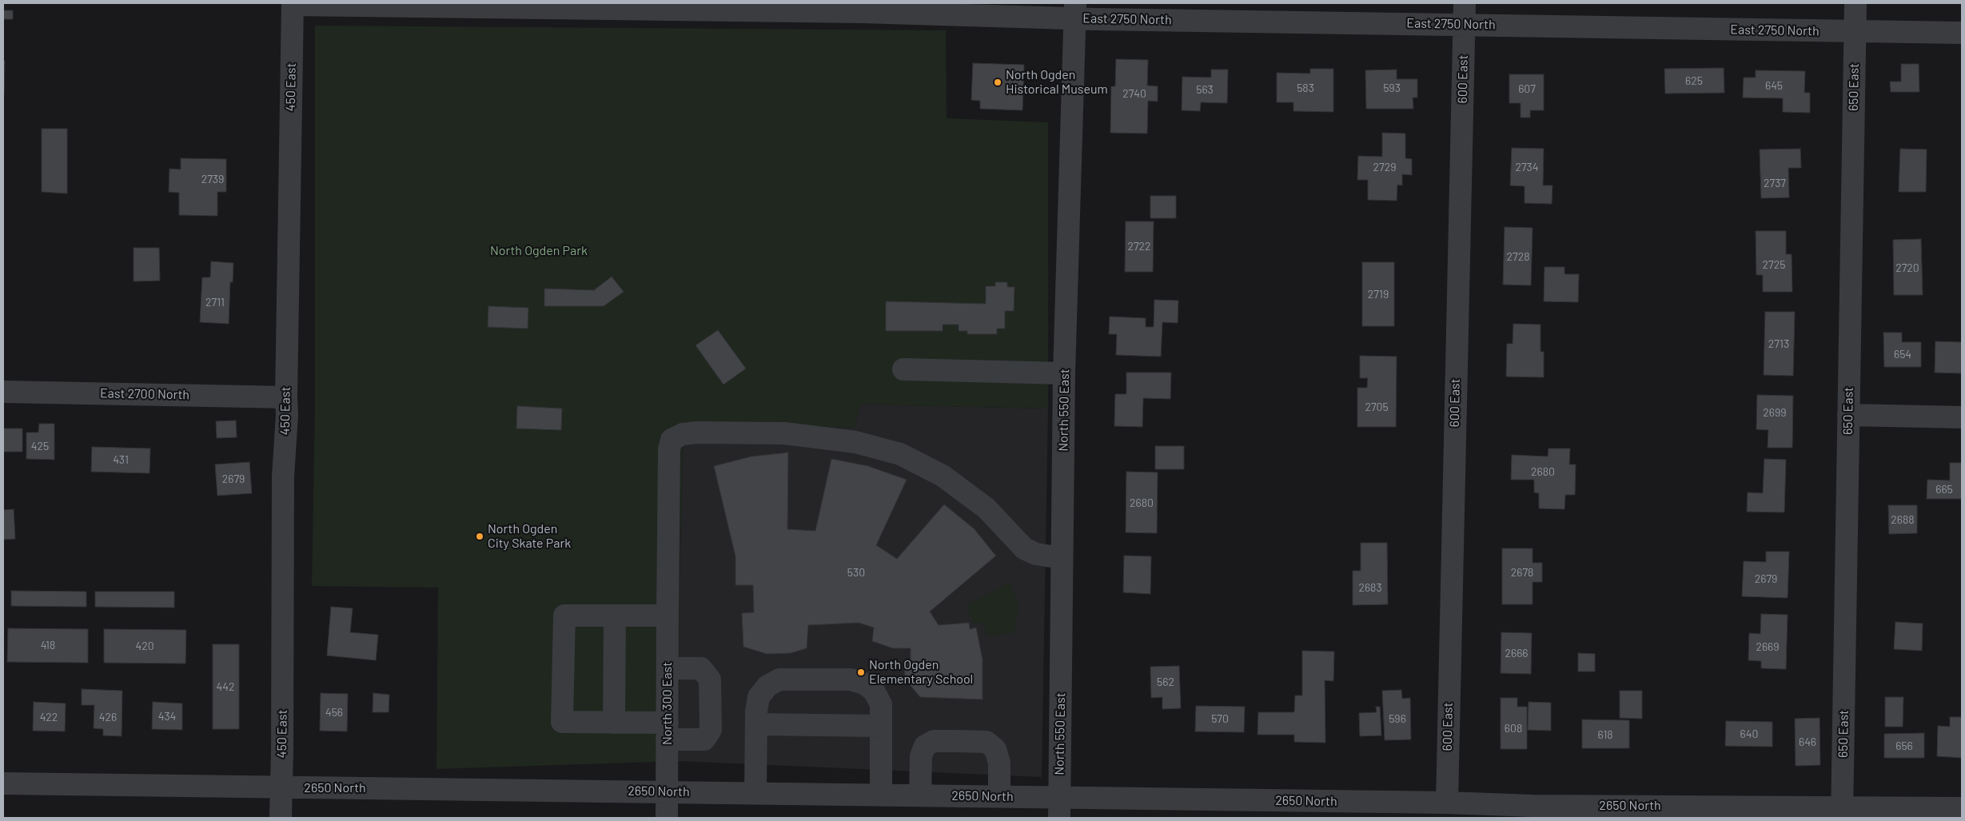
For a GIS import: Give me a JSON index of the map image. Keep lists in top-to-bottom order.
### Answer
{
  "streets": {
    "street": [
      "East 2750 North",
      "600 East",
      "450 East",
      "650 East",
      "East 2700 North",
      "North 550 East",
      "North 300 East",
      "2650 North"
    ]
  },
  "crossings": [
    ["East 2750 North", "600 East"],
    ["East 2750 North", "450 East"],
    ["East 2750 North", "650 East"],
    ["East 2750 North", "North 550 East"],
    ["600 East", "2650 North"],
    ["450 East", "East 2700 North"],
    ["450 East", "2650 North"],
    ["650 East", "2650 North"],
    ["North 550 East", "North 300 East"],
    ["North 550 East", "2650 North"],
    ["North 300 East", "2650 North"]
  ],
  "parks": ["North Ogden Park"],
  "places": ["North Ogden Historical Museum", "North Ogden City Skate Park", "North Ogden Elementary School"],
  "house_numbers": [
    "625",
    "645",
    "583",
    "593",
    "607",
    "563",
    "2740",
    "2729",
    "2734",
    "2739",
    "2737",
    "2722",
    "2728",
    "2725",
    "2720",
    "2719",
    "2711",
    "2713",
    "654",
    "2705",
    "2699",
    "425",
    "431",
    "2680",
    "2679",
    "665",
    "2680",
    "2688",
    "530",
    "2678",
    "2679",
    "2683",
    "418",
    "420",
    "2669",
    "2666",
    "562",
    "442",
    "456",
    "434",
    "422",
    "426",
    "570",
    "596",
    "608",
    "640",
    "618",
    "646",
    "656"
  ]
}
